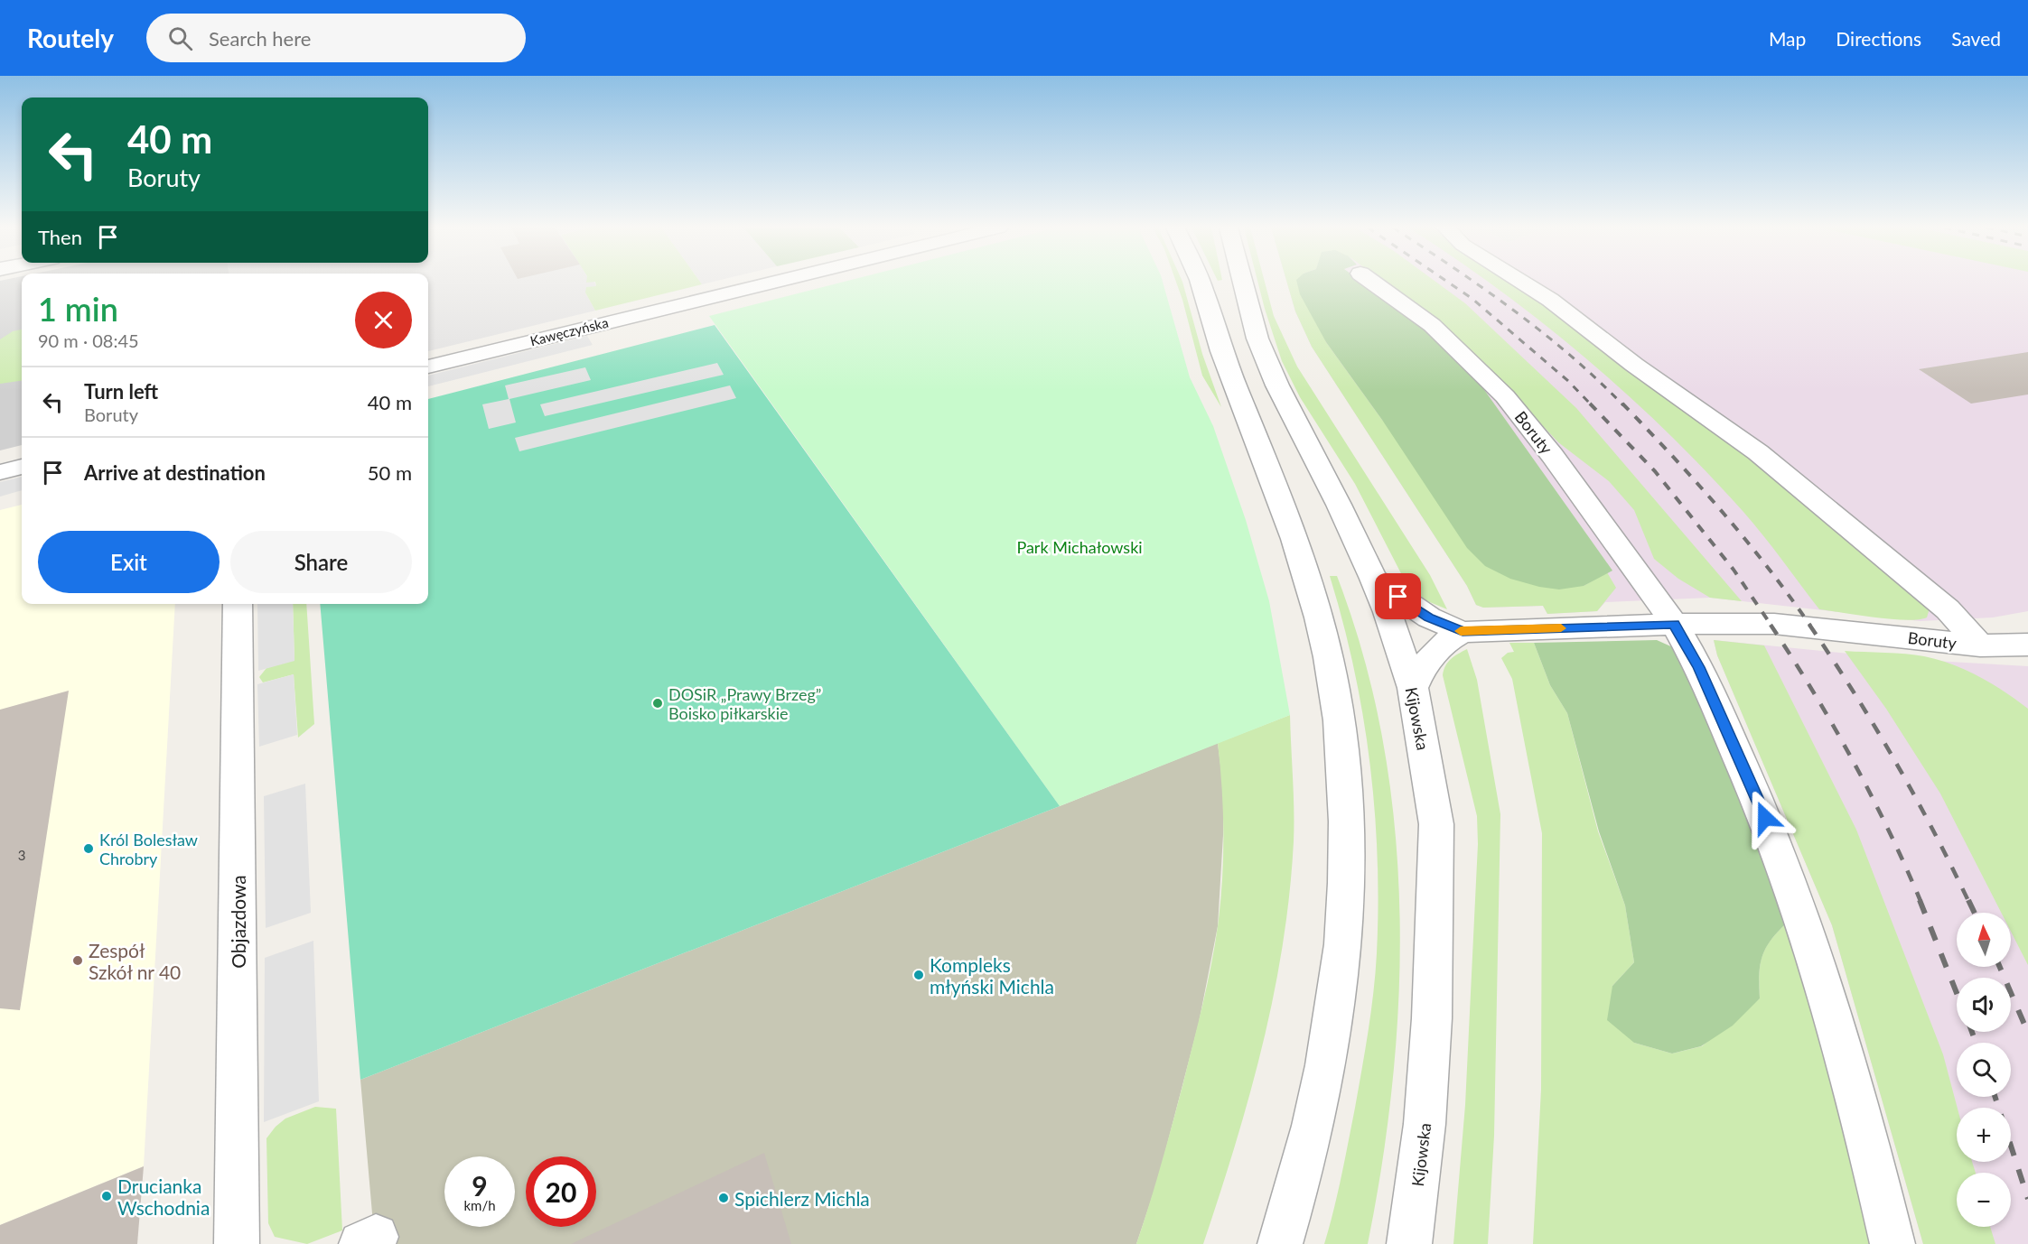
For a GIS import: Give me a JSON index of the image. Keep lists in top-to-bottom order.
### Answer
{
  "streets": {
    "street": [
      "Kawęczyńska",
      "Boruty",
      "Kijowska",
      "Objazdowa"
    ]
  },
  "crossings": [
    ["Boruty", "Kijowska"]
  ],
  "parks": ["Park Michałowski"],
  "places": [
    "DOSiR „Prawy Brzeg” Boisko piłkarskie",
    "Król Bolesław Chrobry",
    "Zespół Szkół nr 40",
    "Kompleks młyński Michla",
    "Drucianka Wschodnia",
    "Spichlerz Michla"
  ],
  "house_numbers": ["3"],
  "north": "top",
  "page": {
    "header": "Routely",
    "search": "Search here",
    "nav": ["Map", "Directions", "Saved"],
    "turn": ["40 m", "Boruty"],
    "then": "Then",
    "heading": ["1 min", "90 m · 08:45"],
    "list": [
      {
        "name": "Turn left",
        "note": "Boruty",
        "value": "40 m"
      },
      {
        "name": "Arrive at destination",
        "value": "50 m"
      }
    ],
    "buttons": ["Exit", "Share"],
    "map_buttons": ["+", "−"],
    "speed": "9 km/h",
    "limit": "20"
  }
}
